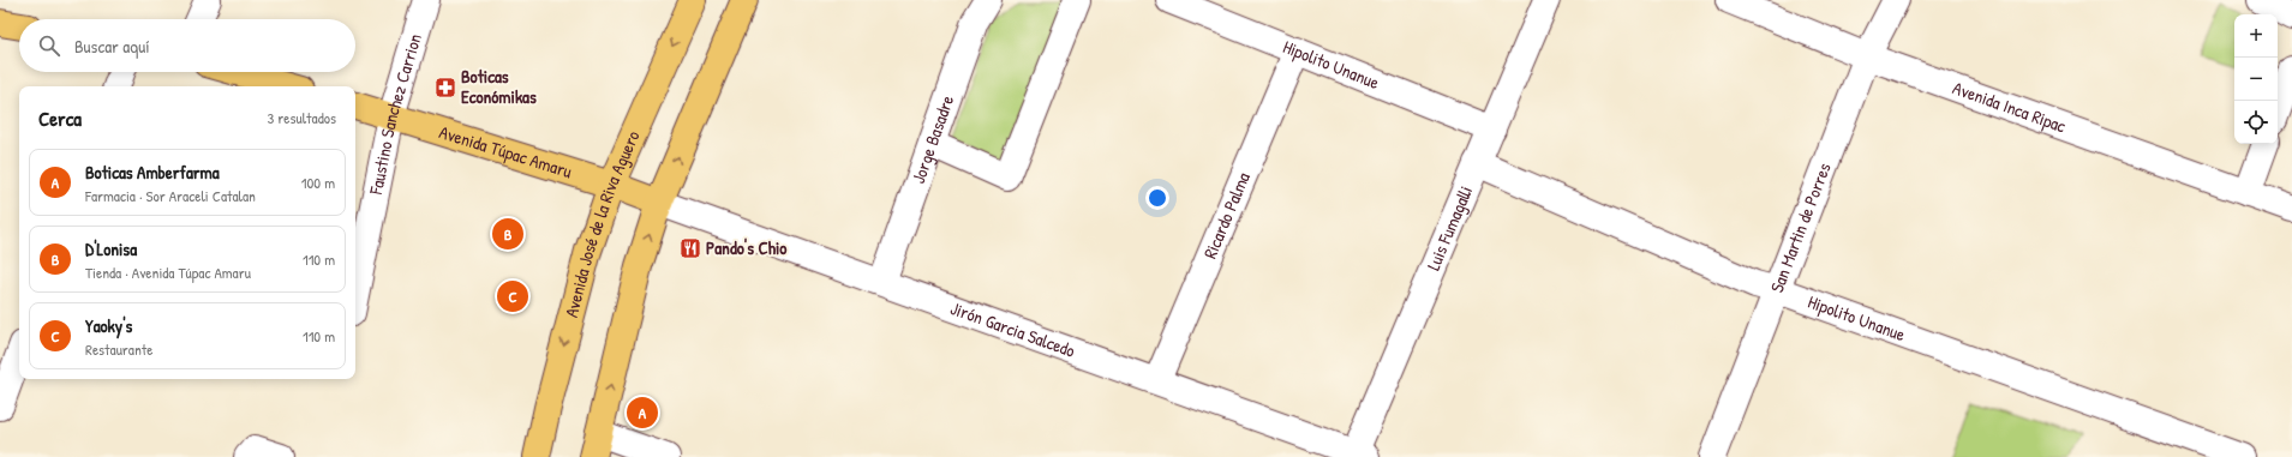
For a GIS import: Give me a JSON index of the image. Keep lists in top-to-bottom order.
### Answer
{
  "streets": {
    "main road": ["Avenida Túpac Amaru", "Avenida José de la Riva Aguero"],
    "street": [
      "Hipolito Unanue",
      "Avenida Inca Ripac",
      "Faustino Sanchez Carrion",
      "Jorge Basadre",
      "Ricardo Palma",
      "Luis Fumagalli",
      "San Martin de Porres",
      "Jirón Garcia Salcedo"
    ]
  },
  "crossings": [
    ["Hipolito Unanue", "Ricardo Palma"],
    ["Hipolito Unanue", "Luis Fumagalli"],
    ["Hipolito Unanue", "San Martin de Porres"],
    ["Avenida Inca Ripac", "San Martin de Porres"],
    ["Faustino Sanchez Carrion", "Avenida Túpac Amaru"],
    ["Jorge Basadre", "Jirón Garcia Salcedo"],
    ["Avenida Túpac Amaru", "Avenida José de la Riva Aguero"],
    ["Avenida Túpac Amaru", "Jirón Garcia Salcedo"],
    ["Ricardo Palma", "Jirón Garcia Salcedo"],
    ["Luis Fumagalli", "Jirón Garcia Salcedo"]
  ],
  "places": {
    "pharmacy": ["Boticas Económikas"],
    "restaurant": ["Pando's Chio"]
  },
  "page": {
    "map_buttons": ["+", "−"],
    "search": "Buscar aquí",
    "heading": ["Cerca", "3 resultados"],
    "list": [
      {
        "mark": "A",
        "name": "Boticas Amberfarma",
        "note": "Farmacia · Sor Araceli Catalan",
        "value": "100 m"
      },
      {
        "mark": "B",
        "name": "D'Lonisa",
        "note": "Tienda · Avenida Túpac Amaru",
        "value": "110 m"
      },
      {
        "mark": "C",
        "name": "Yaoky's",
        "note": "Restaurante",
        "value": "110 m"
      }
    ],
    "pins": ["B", "C", "A"]
  }
}
